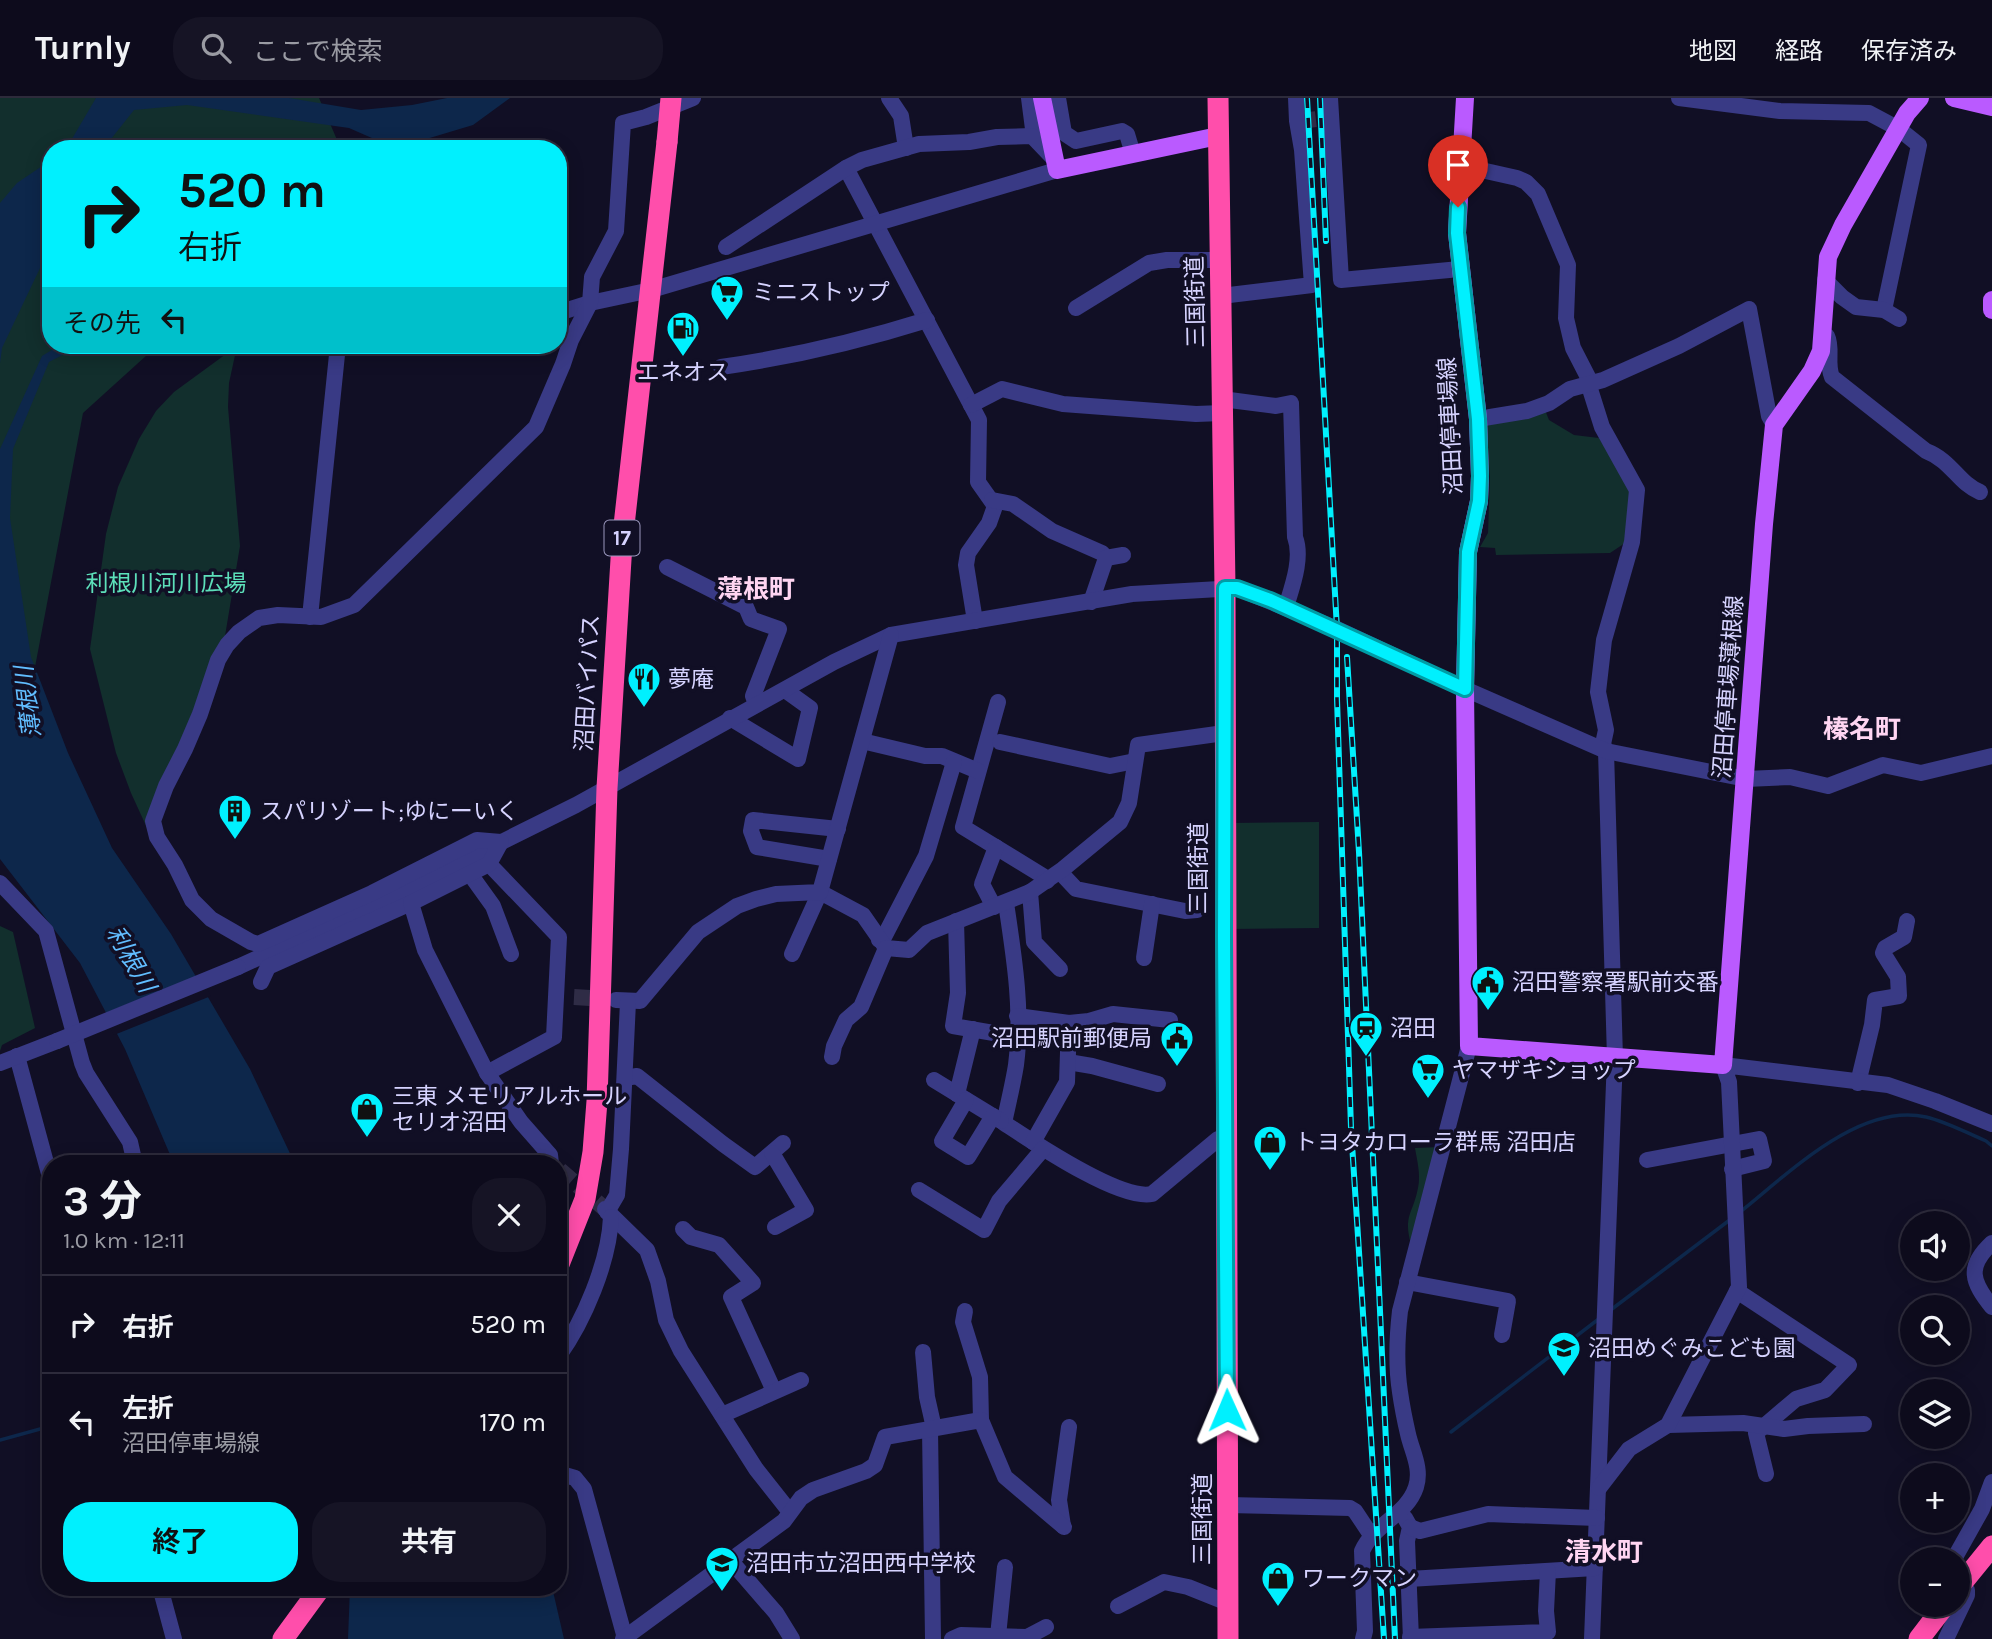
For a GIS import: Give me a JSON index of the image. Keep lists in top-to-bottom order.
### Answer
{
  "streets": {
    "highway": ["三国街道", "17", "沼田バイパス"],
    "main road": ["沼田停車場線", "沼田停車場薄根線"]
  },
  "districts": ["薄根町", "榛名町", "清水町"],
  "water": ["薄根川", "利根川"],
  "parks": ["利根川河川広場"],
  "places": {
    "supermarket": ["ミニストップ", "ヤマザキショップ"],
    "fuel station": ["エネオス"],
    "restaurant": ["夢庵"],
    "building": ["スパリゾート;ゆにーいく"],
    "public building": ["沼田警察署駅前交番", "沼田駅前郵便局"],
    "station": ["沼田"],
    "shop": ["三東 メモリアルホール セリオ沼田", "トヨタカローラ群馬 沼田店", "ワークマン"],
    "school or university": ["沼田めぐみこども園", "沼田市立沼田西中学校"]
  },
  "page": {
    "header": "Turnly",
    "search": "ここで検索",
    "nav": ["地図", "経路", "保存済み"],
    "turn": ["520 m", "右折"],
    "then": "その先",
    "heading": ["3 分", "1.0 km · 12:11"],
    "map_buttons": ["+", "−"],
    "list": [
      {
        "name": "右折",
        "value": "520 m"
      },
      {
        "name": "左折",
        "note": "沼田停車場線",
        "value": "170 m"
      }
    ],
    "buttons": ["終了", "共有"]
  }
}
